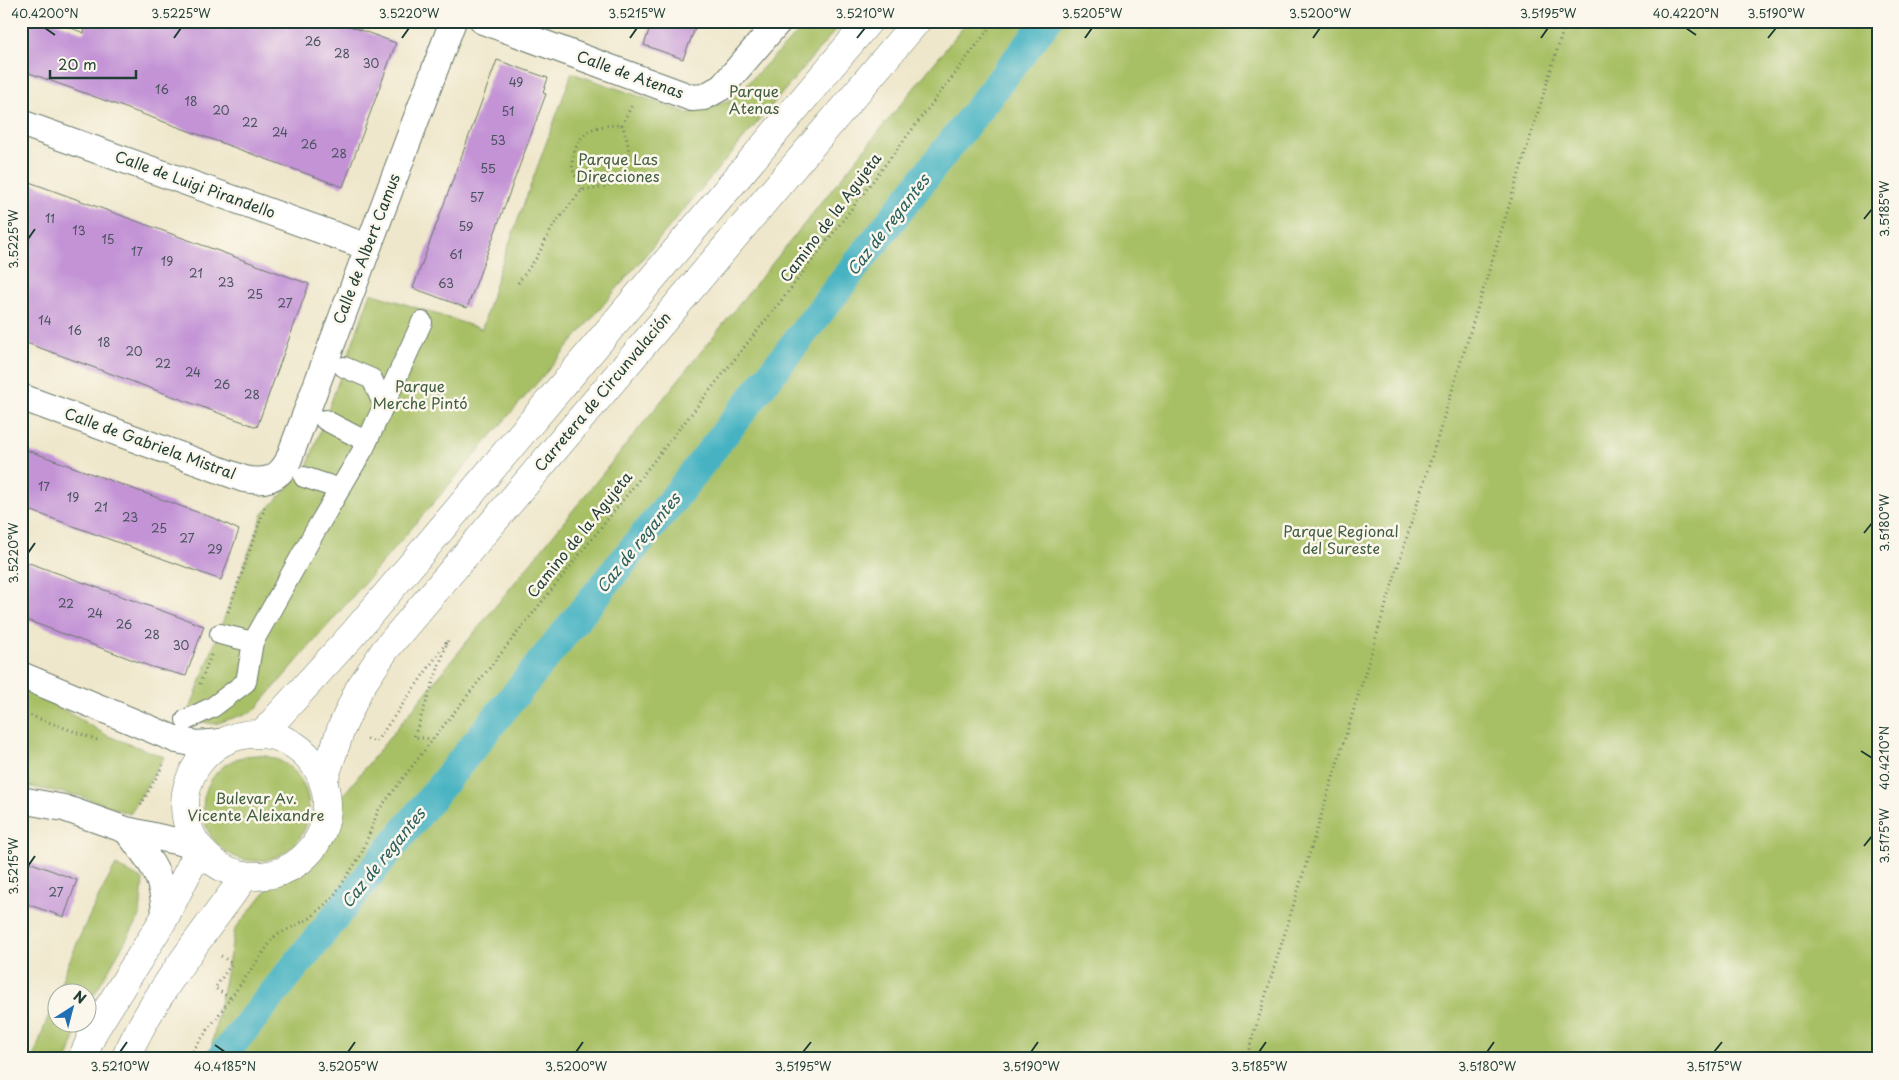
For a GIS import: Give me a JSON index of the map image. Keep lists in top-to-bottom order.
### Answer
{
  "streets": {
    "main road": ["Carretera de Circunvalación"],
    "street": [
      "Calle de Atenas",
      "Calle de Luigi Pirandello",
      "Calle de Albert Camus",
      "Calle de Gabriela Mistral"
    ],
    "path": ["Camino de la Agujeta"]
  },
  "crossings": [
    ["Calle de Luigi Pirandello", "Calle de Albert Camus"],
    ["Calle de Albert Camus", "Calle de Gabriela Mistral"]
  ],
  "water": ["Caz de regantes"],
  "parks": [
    "Parque Atenas",
    "Parque Las Direcciones",
    "Parque Merche Pintó",
    "Parque Regional del Sureste",
    "Bulevar Av. Vicente Aleixandre"
  ],
  "house_numbers": [
    "26",
    "28",
    "30",
    "49",
    "16",
    "18",
    "20",
    "51",
    "22",
    "24",
    "53",
    "26",
    "28",
    "55",
    "57",
    "11",
    "59",
    "13",
    "15",
    "17",
    "61",
    "19",
    "21",
    "23",
    "63",
    "25",
    "27",
    "14",
    "16",
    "18",
    "20",
    "22",
    "24",
    "26",
    "28",
    "17",
    "19",
    "21",
    "23",
    "25",
    "27",
    "29",
    "22",
    "24",
    "26",
    "28",
    "30",
    "27"
  ],
  "scale_bar": "20 m",
  "north": "top right",
  "coordinates": [
    "40.4200°N",
    "3.5225°W",
    "3.5220°W",
    "3.5215°W",
    "3.5210°W",
    "3.5205°W",
    "3.5200°W",
    "3.5195°W",
    "40.4220°N",
    "3.5190°W",
    "3.5185°W",
    "3.5180°W",
    "40.4210°N",
    "3.5175°W",
    "40.4185°N"
  ]
}
